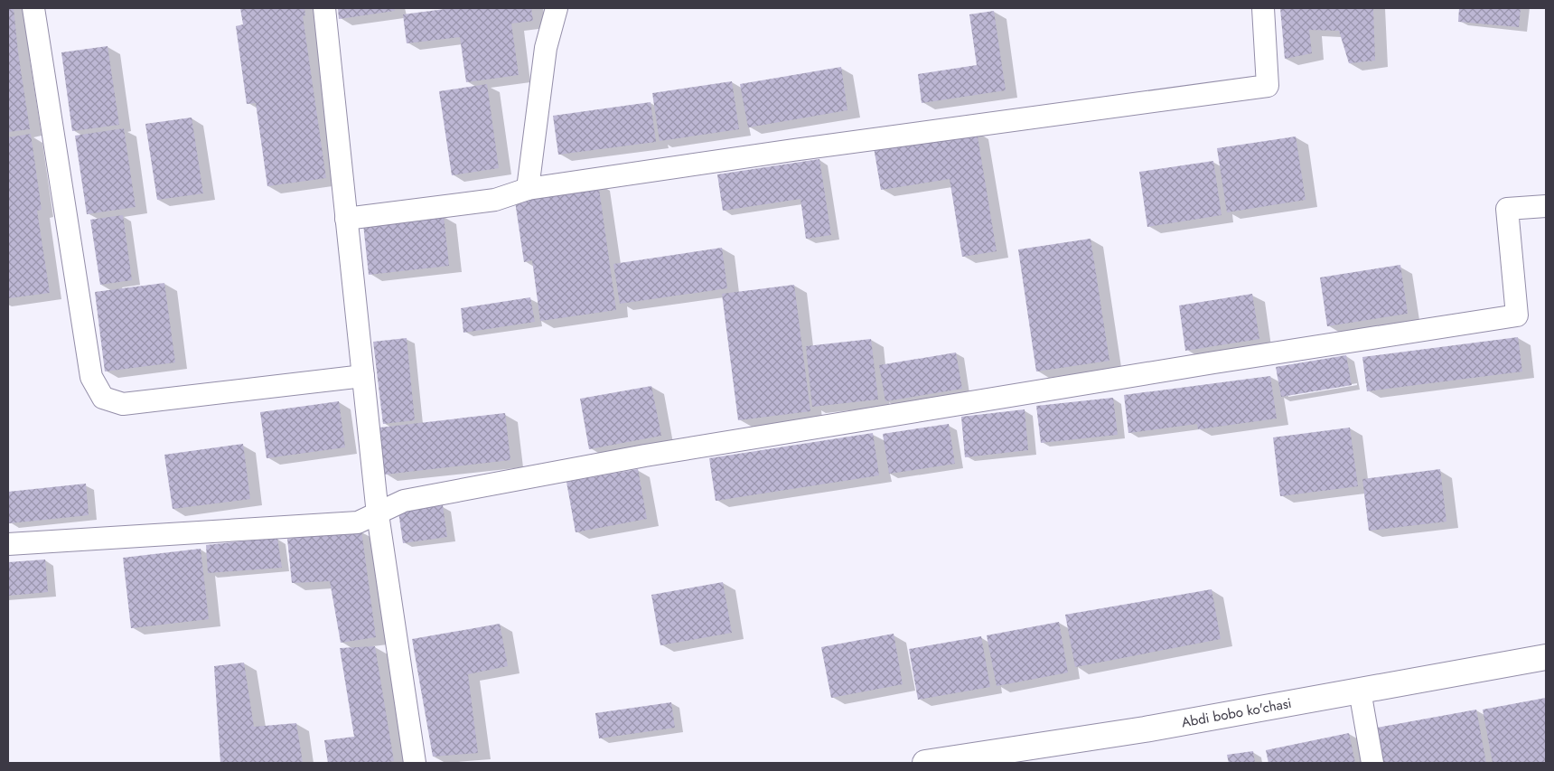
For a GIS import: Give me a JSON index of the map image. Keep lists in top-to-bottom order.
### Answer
{
  "streets": {
    "main road": ["Abdi bobo ko'chasi"]
  }
}
